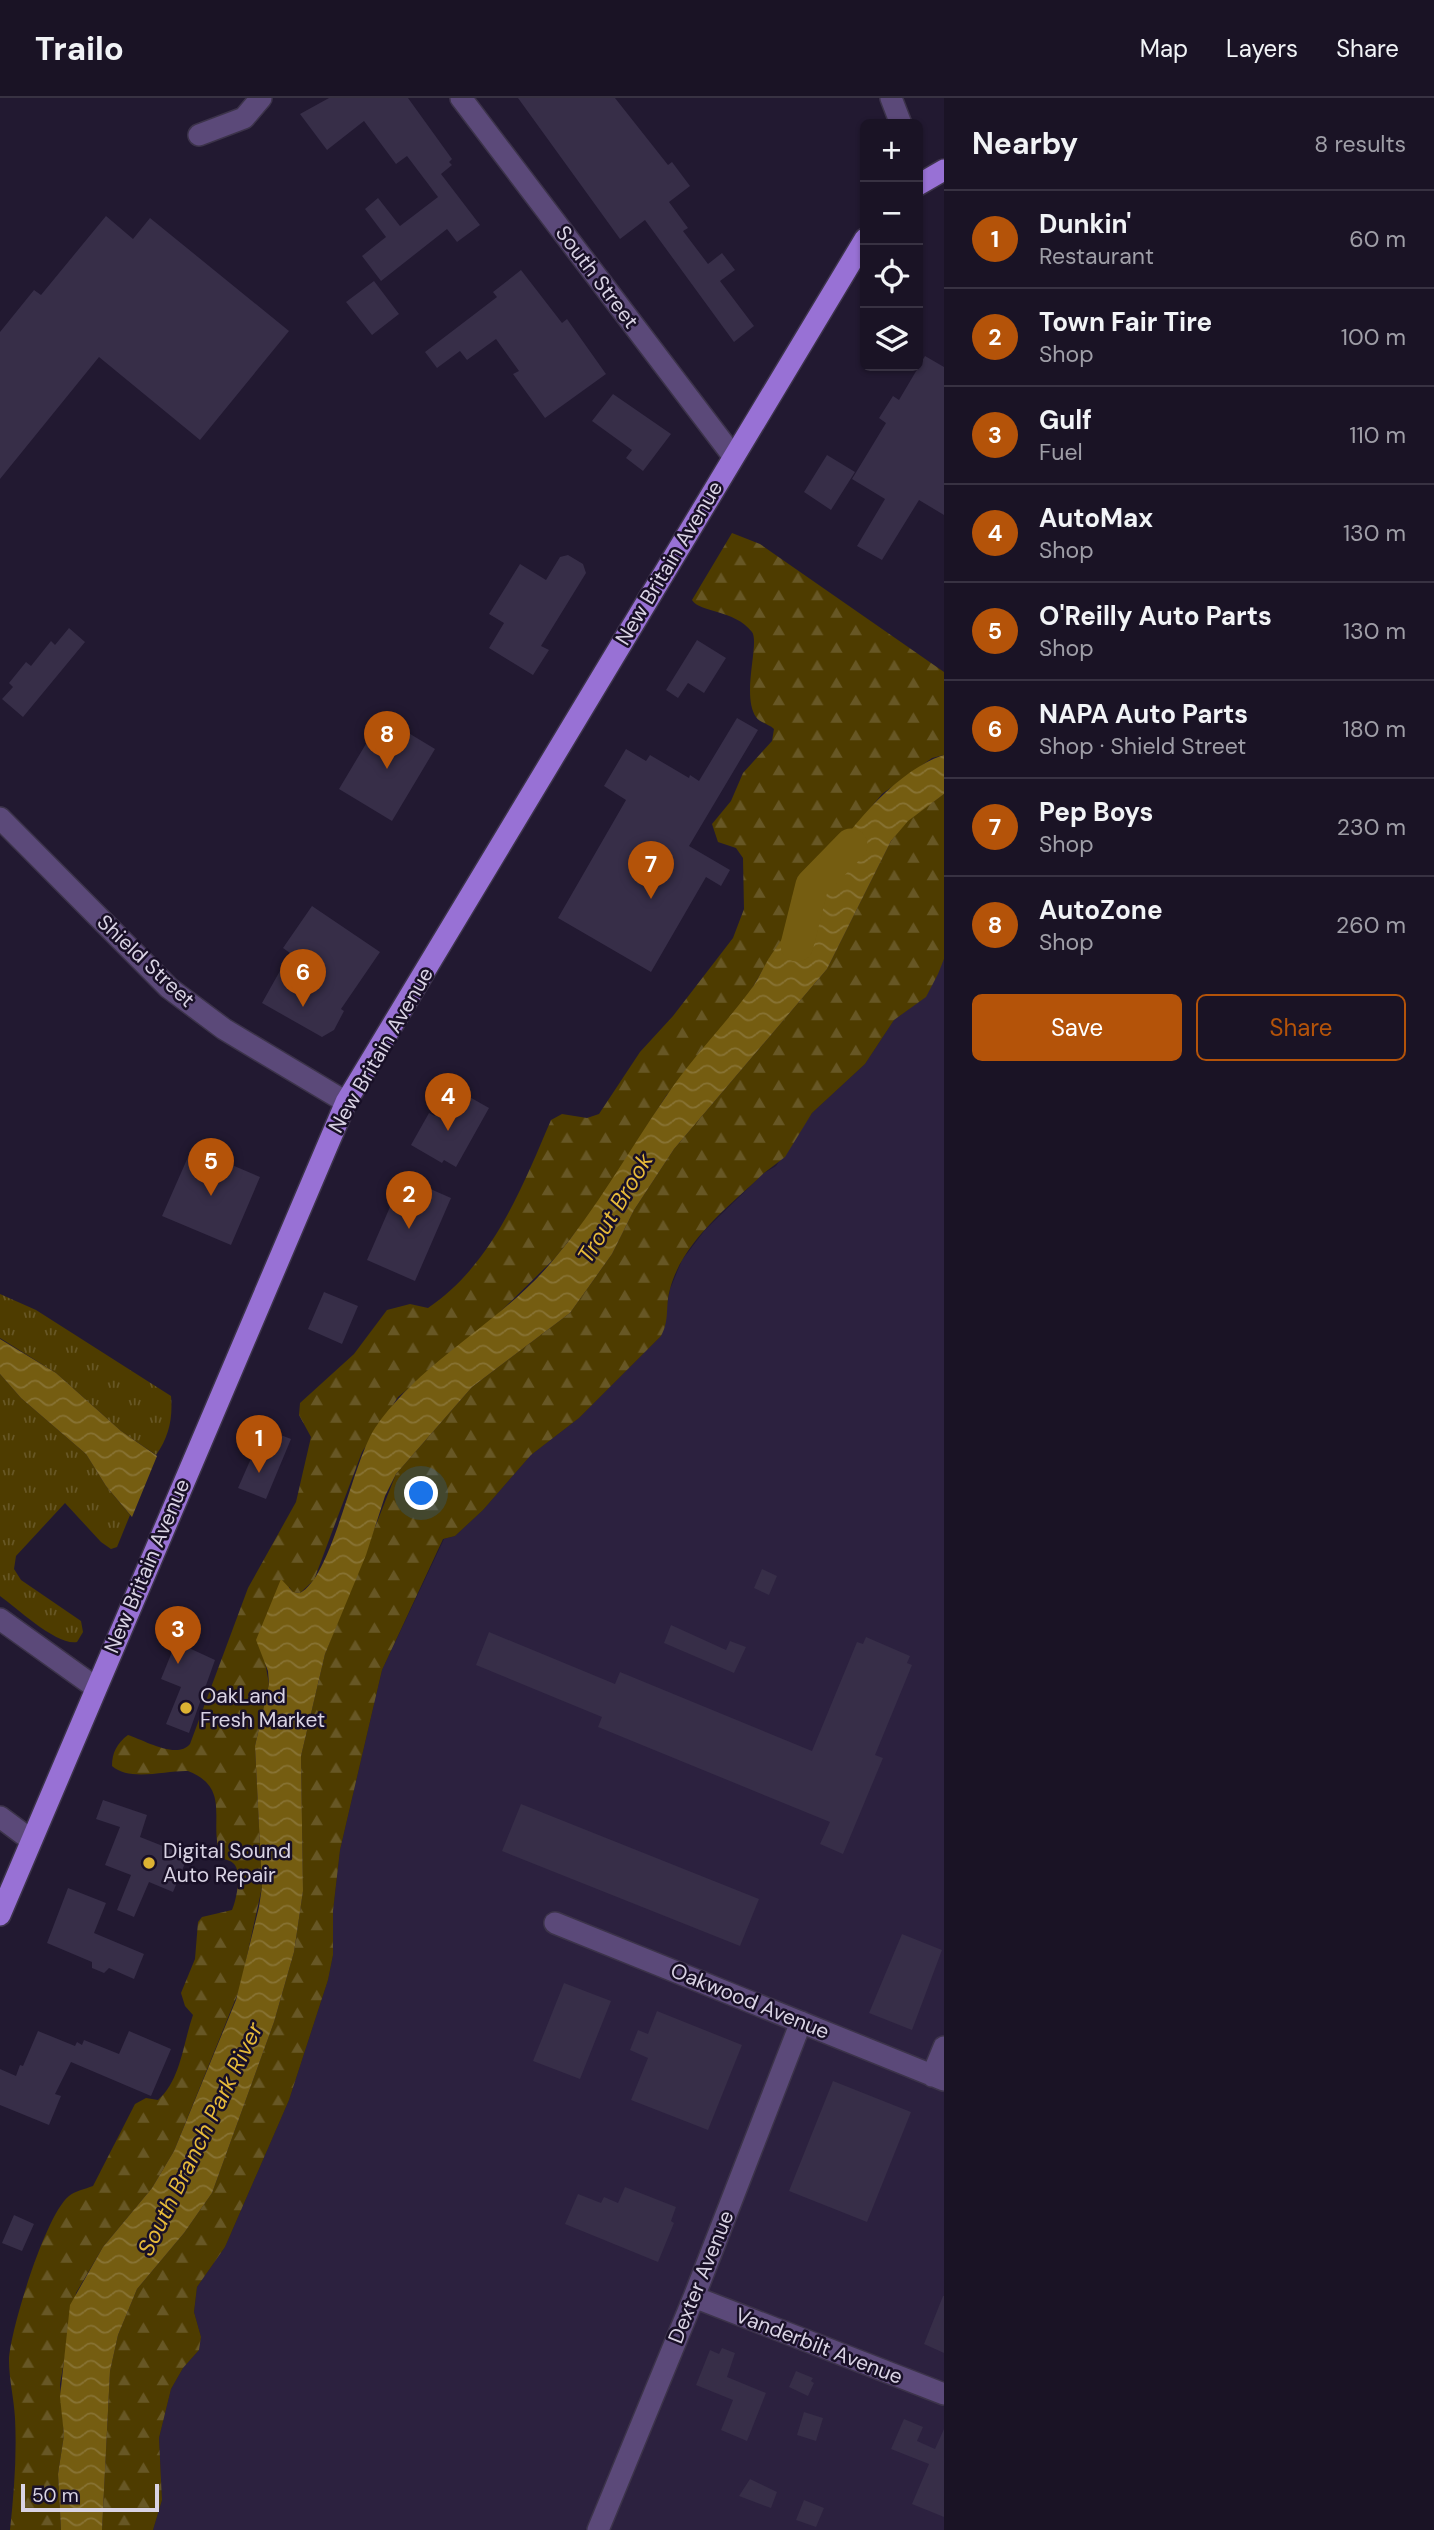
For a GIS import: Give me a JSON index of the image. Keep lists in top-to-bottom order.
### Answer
{
  "streets": {
    "main road": ["New Britain Avenue"],
    "street": [
      "South Street",
      "Shield Street",
      "Oakwood Avenue",
      "Dexter Avenue",
      "Vanderbilt Avenue"
    ]
  },
  "crossings": [
    ["South Street", "New Britain Avenue"],
    ["New Britain Avenue", "Shield Street"],
    ["Oakwood Avenue", "Dexter Avenue"],
    ["Dexter Avenue", "Vanderbilt Avenue"]
  ],
  "water": ["Trout Brook", "South Branch Park River"],
  "places": ["OakLand Fresh Market", "Digital Sound Auto Repair"],
  "scale_bar": "50 m",
  "page": {
    "header": "Trailo",
    "nav": ["Map", "Layers", "Share"],
    "heading": ["Nearby", "8 results"],
    "map_buttons": ["+", "−"],
    "list": [
      {
        "mark": "1",
        "name": "Dunkin'",
        "note": "Restaurant",
        "value": "60 m"
      },
      {
        "mark": "2",
        "name": "Town Fair Tire",
        "note": "Shop",
        "value": "100 m"
      },
      {
        "mark": "3",
        "name": "Gulf",
        "note": "Fuel",
        "value": "110 m"
      },
      {
        "mark": "4",
        "name": "AutoMax",
        "note": "Shop",
        "value": "130 m"
      },
      {
        "mark": "5",
        "name": "O'Reilly Auto Parts",
        "note": "Shop",
        "value": "130 m"
      },
      {
        "mark": "6",
        "name": "NAPA Auto Parts",
        "note": "Shop · Shield Street",
        "value": "180 m"
      },
      {
        "mark": "7",
        "name": "Pep Boys",
        "note": "Shop",
        "value": "230 m"
      },
      {
        "mark": "8",
        "name": "AutoZone",
        "note": "Shop",
        "value": "260 m"
      }
    ],
    "pins": [
      "8",
      "7",
      "6",
      "4",
      "5",
      "2",
      "1",
      "3"
    ],
    "buttons": ["Save", "Share"],
    "scale": "50 m"
  }
}
